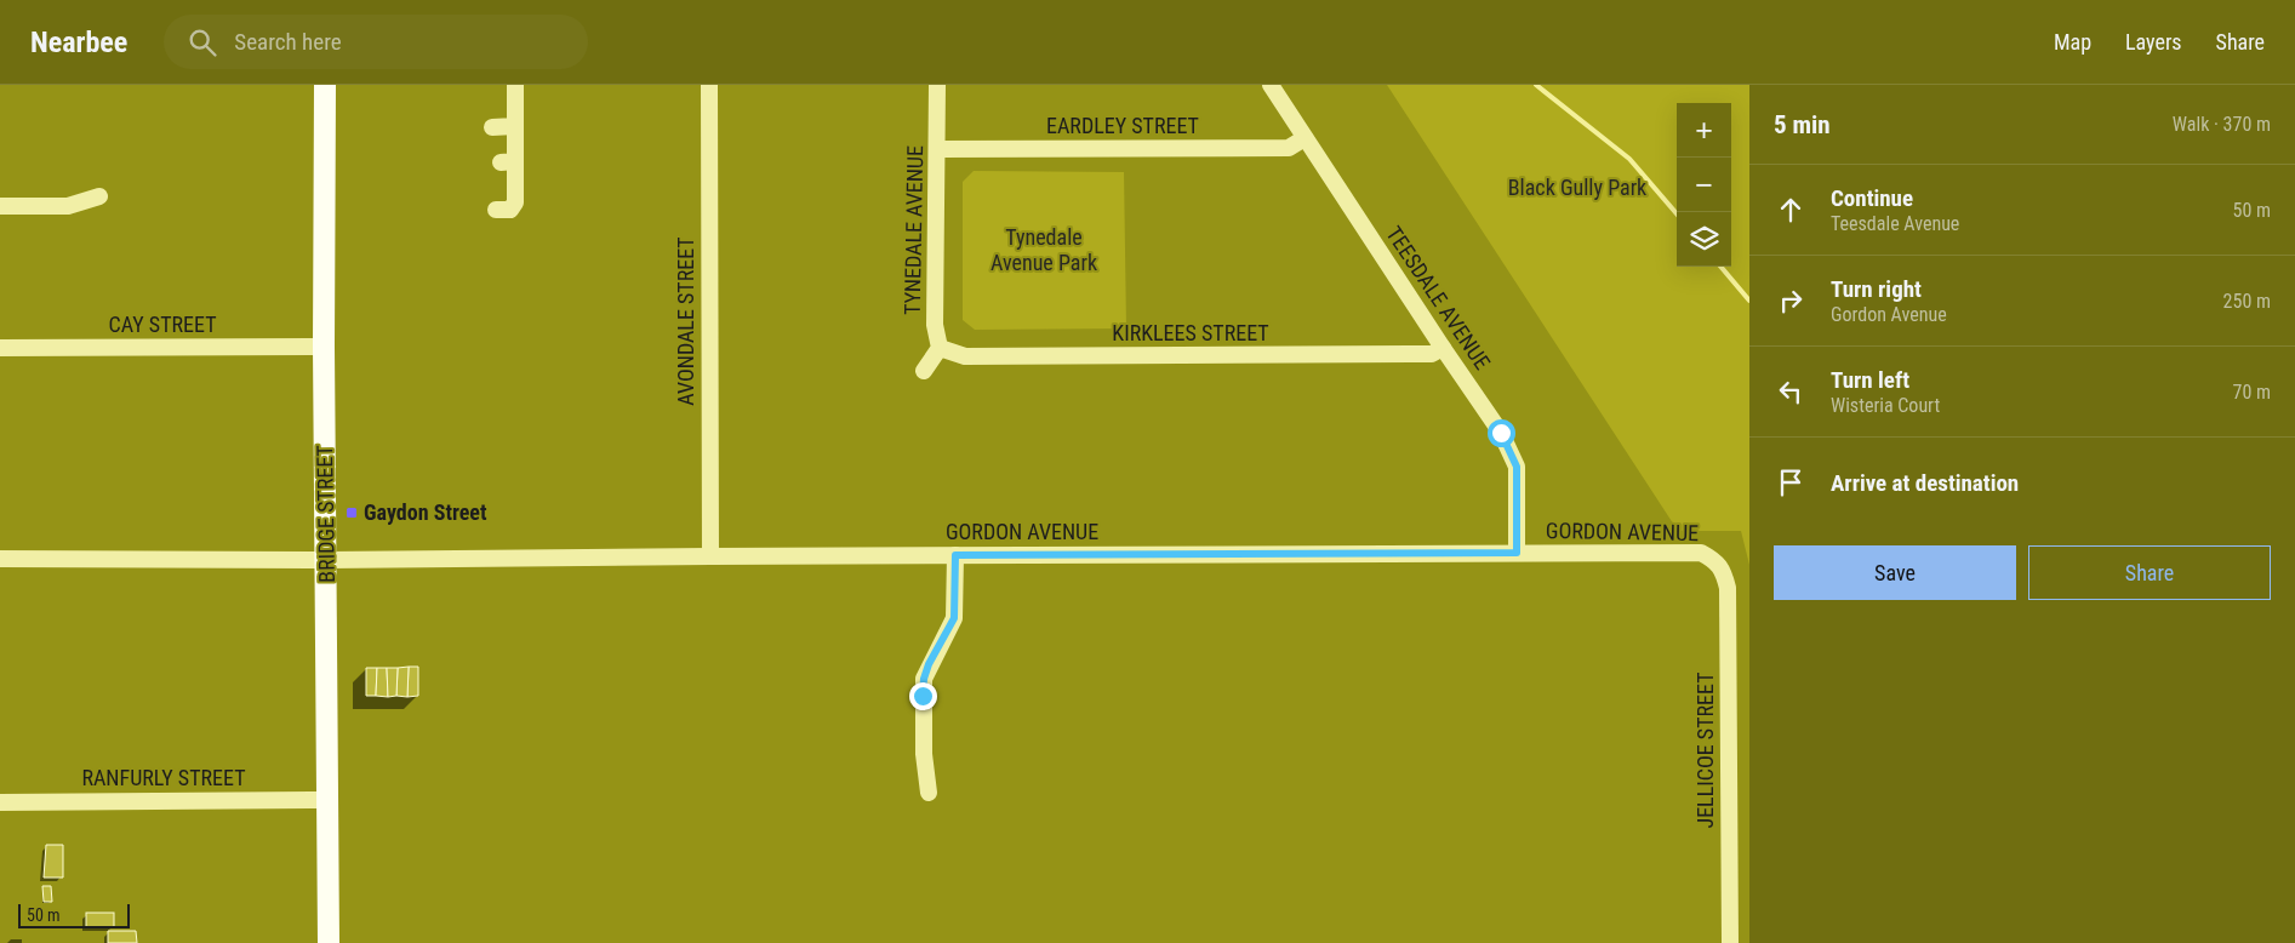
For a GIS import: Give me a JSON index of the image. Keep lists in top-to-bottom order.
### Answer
{
  "streets": {
    "main road": ["BRIDGE STREET"],
    "street": [
      "EARDLEY STREET",
      "TYNEDALE AVENUE",
      "TEESDALE AVENUE",
      "AVONDALE STREET",
      "CAY STREET",
      "KIRKLEES STREET",
      "GORDON AVENUE",
      "JELLICOE STREET",
      "RANFURLY STREET"
    ]
  },
  "crossings": [
    ["EARDLEY STREET", "TYNEDALE AVENUE"],
    ["EARDLEY STREET", "TEESDALE AVENUE"],
    ["TYNEDALE AVENUE", "KIRKLEES STREET"],
    ["TEESDALE AVENUE", "KIRKLEES STREET"],
    ["TEESDALE AVENUE", "GORDON AVENUE"],
    ["AVONDALE STREET", "GORDON AVENUE"],
    ["CAY STREET", "BRIDGE STREET"],
    ["BRIDGE STREET", "GORDON AVENUE"],
    ["BRIDGE STREET", "RANFURLY STREET"],
    ["GORDON AVENUE", "JELLICOE STREET"]
  ],
  "parks": ["Black Gully Park", "Tynedale Avenue Park"],
  "places": {
    "transit": ["Gaydon Street"]
  },
  "scale_bar": "50 m",
  "page": {
    "header": "Nearbee",
    "search": "Search here",
    "nav": ["Map", "Layers", "Share"],
    "heading": ["5 min", "Walk · 370 m"],
    "map_buttons": ["+", "−"],
    "list": [
      ["Continue", "Teesdale Avenue", "50 m"],
      ["Turn right", "Gordon Avenue", "250 m"],
      ["Turn left", "Wisteria Court", "70 m"],
      "Arrive at destination"
    ],
    "buttons": ["Save", "Share"],
    "scale": "50 m"
  }
}
